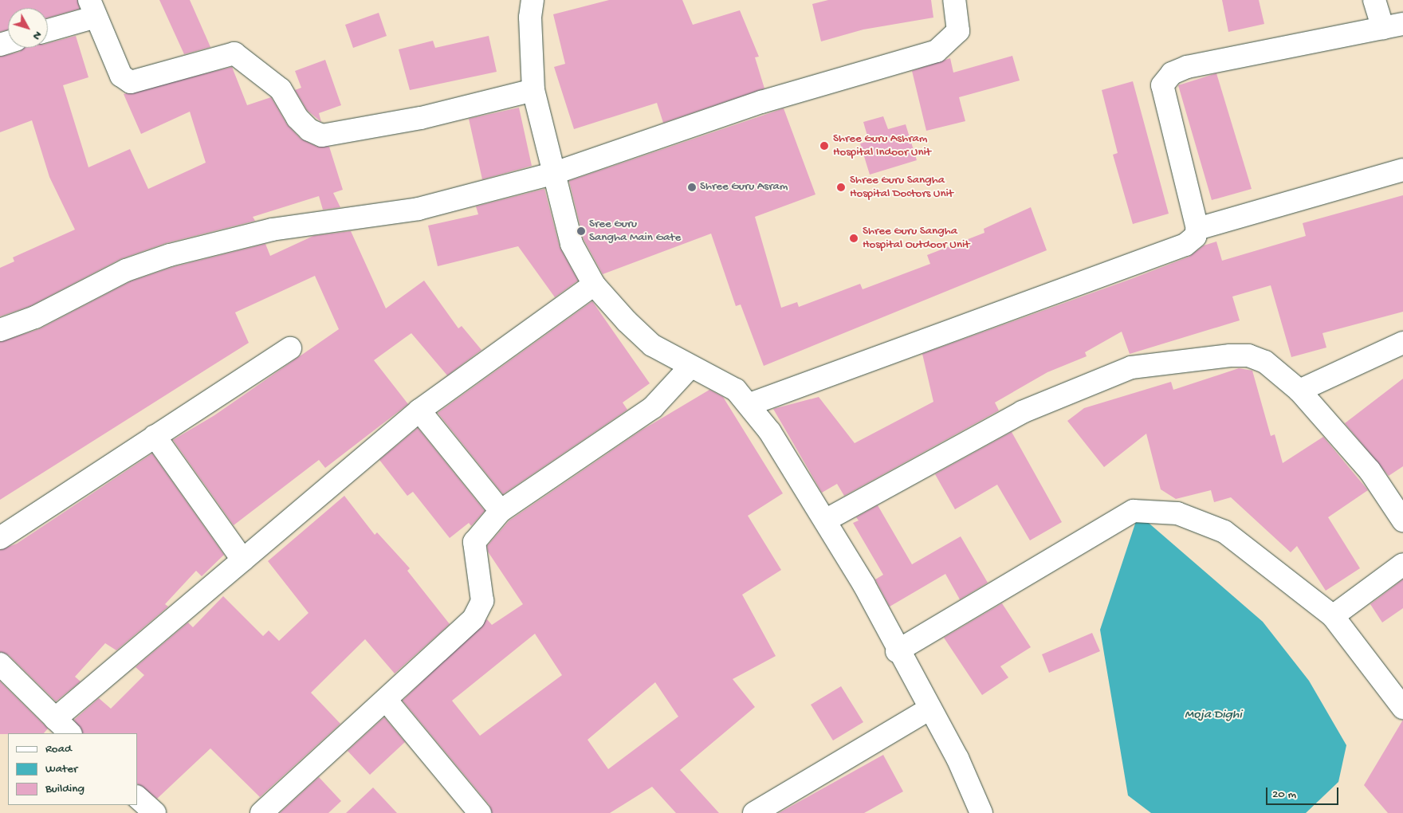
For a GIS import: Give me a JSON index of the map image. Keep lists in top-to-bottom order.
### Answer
{
  "water": ["Moja Dighi"],
  "places": [
    "Shree Guru Ashram Hospital Indoor Unit",
    "Shree Guru Asram",
    "Shree Guru Sangha Hospital Doctors Unit",
    "Sree Guru Sangha Main Gate",
    "Shree Guru Sangha Hospital Outdoor Unit"
  ],
  "legend": ["Road", "Water", "Building"],
  "scale_bar": "20 m",
  "north": "bottom right"
}
